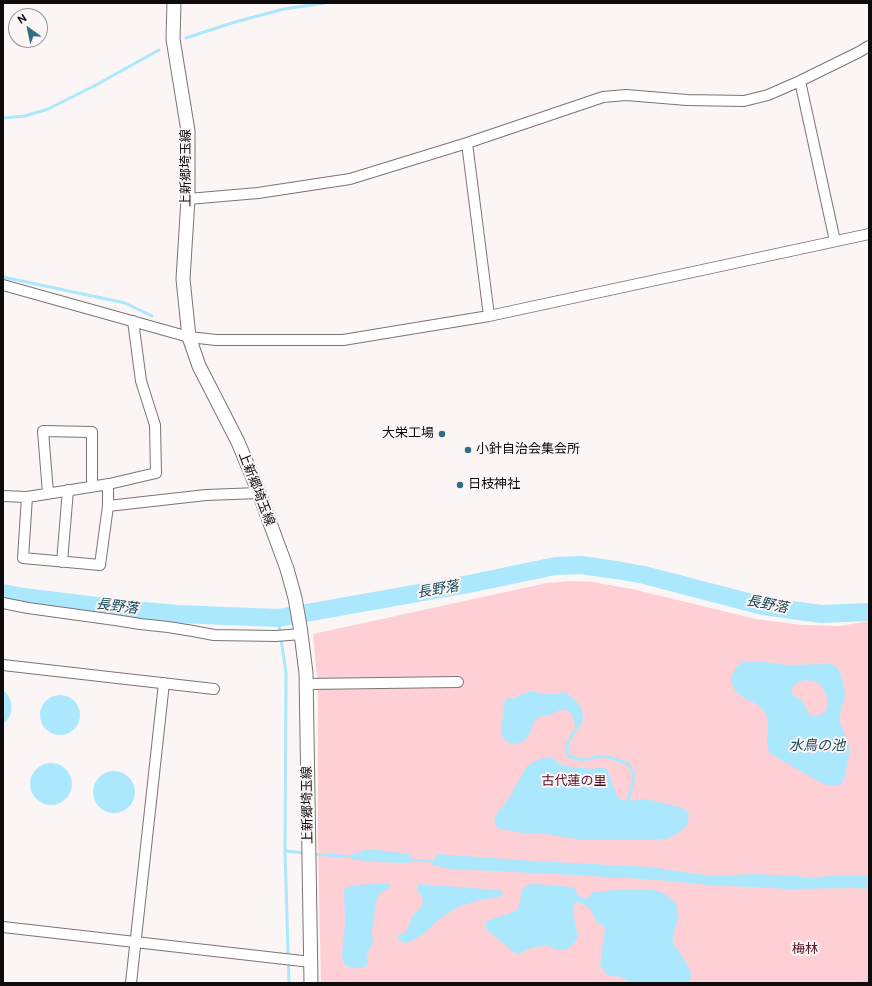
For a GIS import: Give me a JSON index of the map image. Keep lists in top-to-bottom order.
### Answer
{
  "streets": {
    "main road": ["上新郷埼玉線"]
  },
  "water": ["長野落", "水鳥の池"],
  "parks": ["古代蓮の里", "梅林"],
  "places": ["大栄工場", "小針自治会集会所", "日枝神社"],
  "north": "top left"
}
